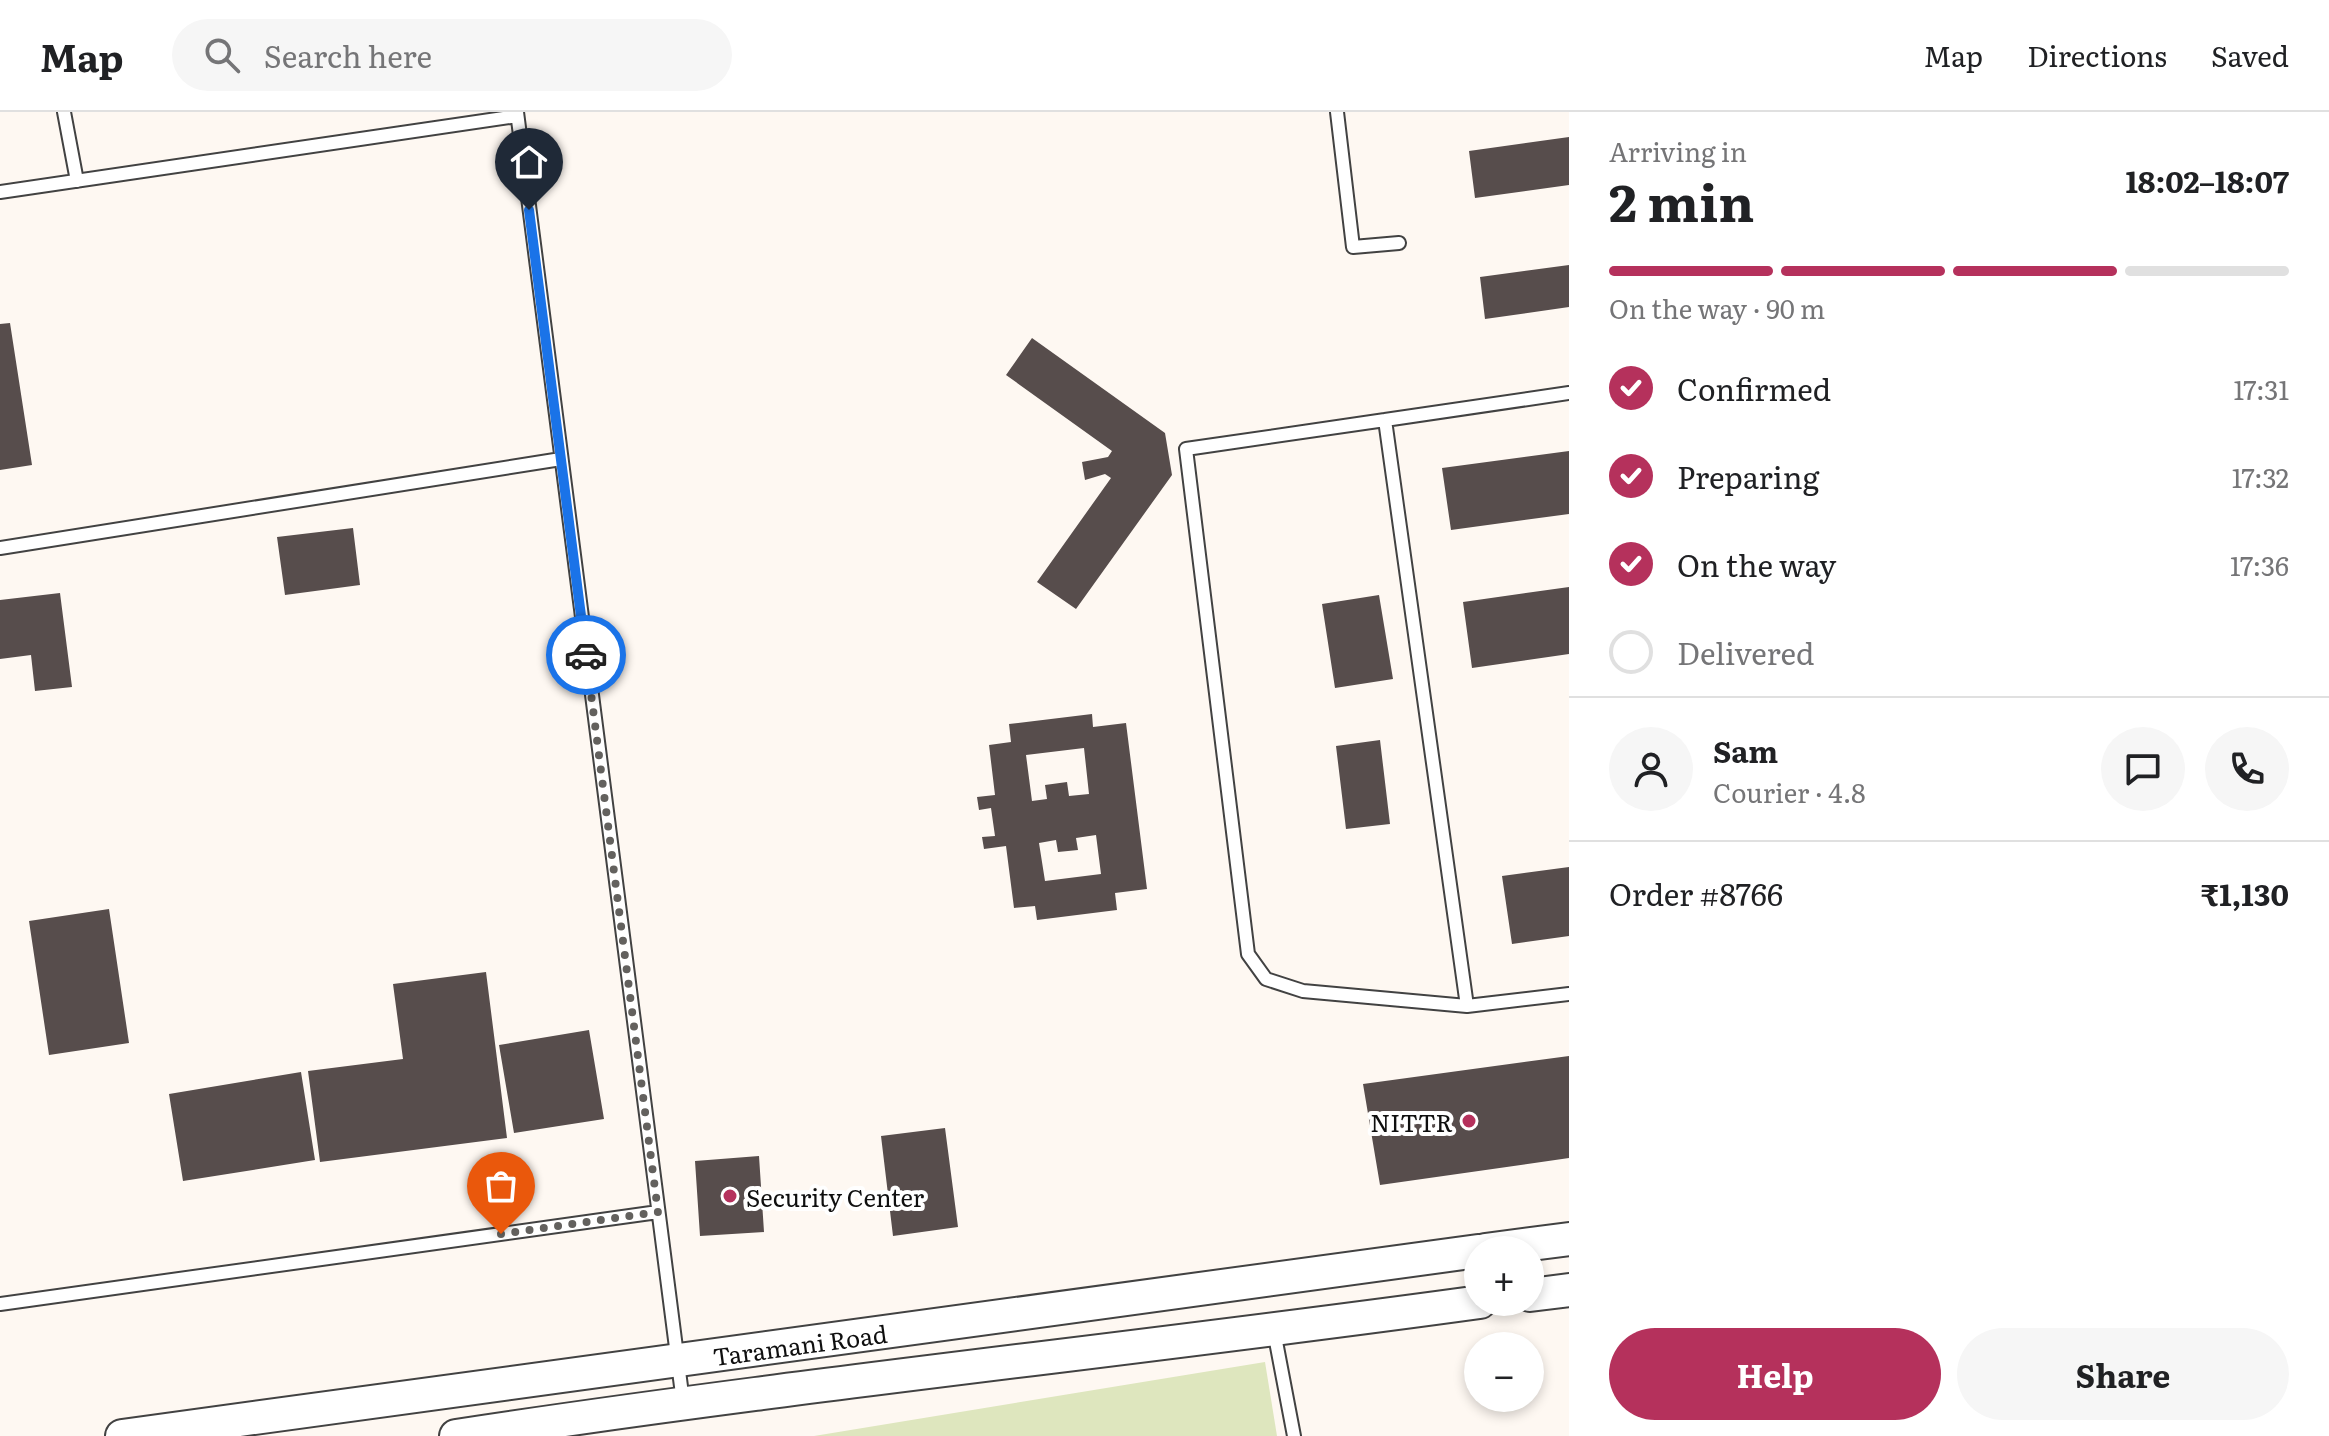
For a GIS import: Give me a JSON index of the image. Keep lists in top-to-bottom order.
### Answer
{
  "streets": {
    "street": ["Taramani Road"]
  },
  "places": ["NITTR", "Security Center"],
  "page": {
    "header": "Map",
    "search": "Search here",
    "nav": ["Map", "Directions", "Saved"],
    "heading": ["2 min", "Arriving in", "18:02–18:07"],
    "panel": [
      "Sam",
      "Courier · 4.8",
      "Order #8766",
      "₹1,130"
    ],
    "bar": "On the way · 90 m",
    "list": [
      ["Confirmed", "17:31"],
      ["Preparing", "17:32"],
      ["On the way", "17:36"],
      "Delivered"
    ],
    "map_buttons": ["+", "−"],
    "buttons": ["Help", "Share"]
  }
}
